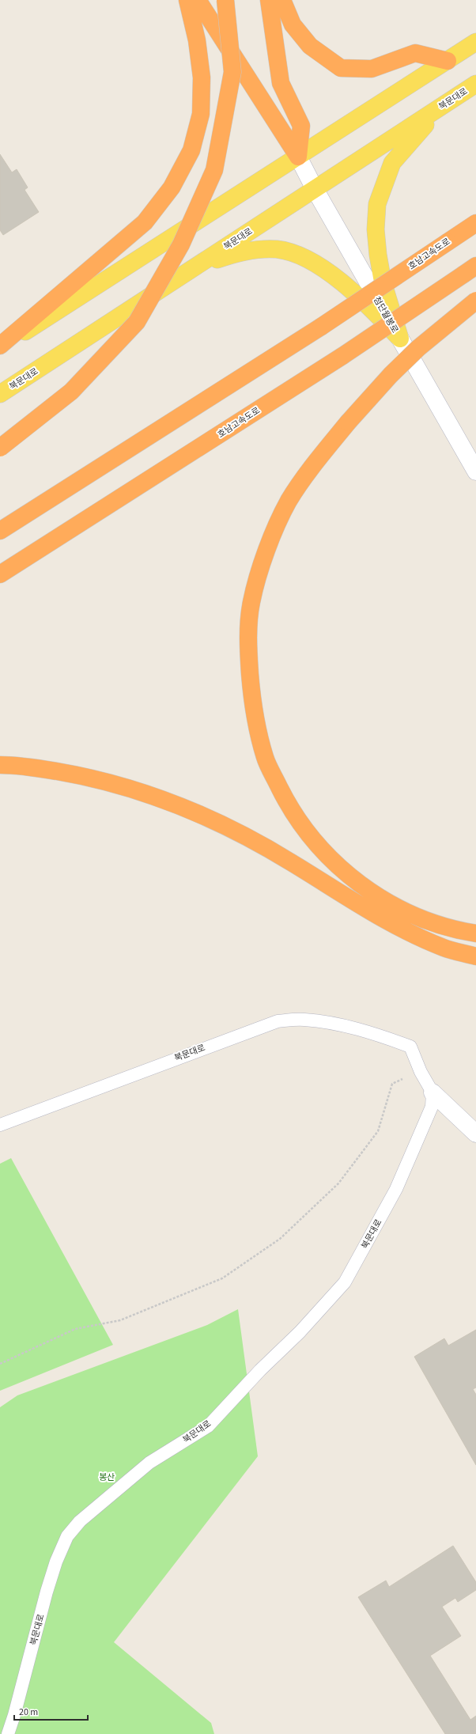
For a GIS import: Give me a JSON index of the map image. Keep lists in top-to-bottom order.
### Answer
{
  "streets": {
    "highway": ["호남고속도로"],
    "main road": ["북문대로"],
    "street": ["첨단월봉로"]
  },
  "crossings": [
    ["북문대로", "첨단월봉로"]
  ],
  "parks": ["봉산"],
  "scale_bar": "20 m"
}
